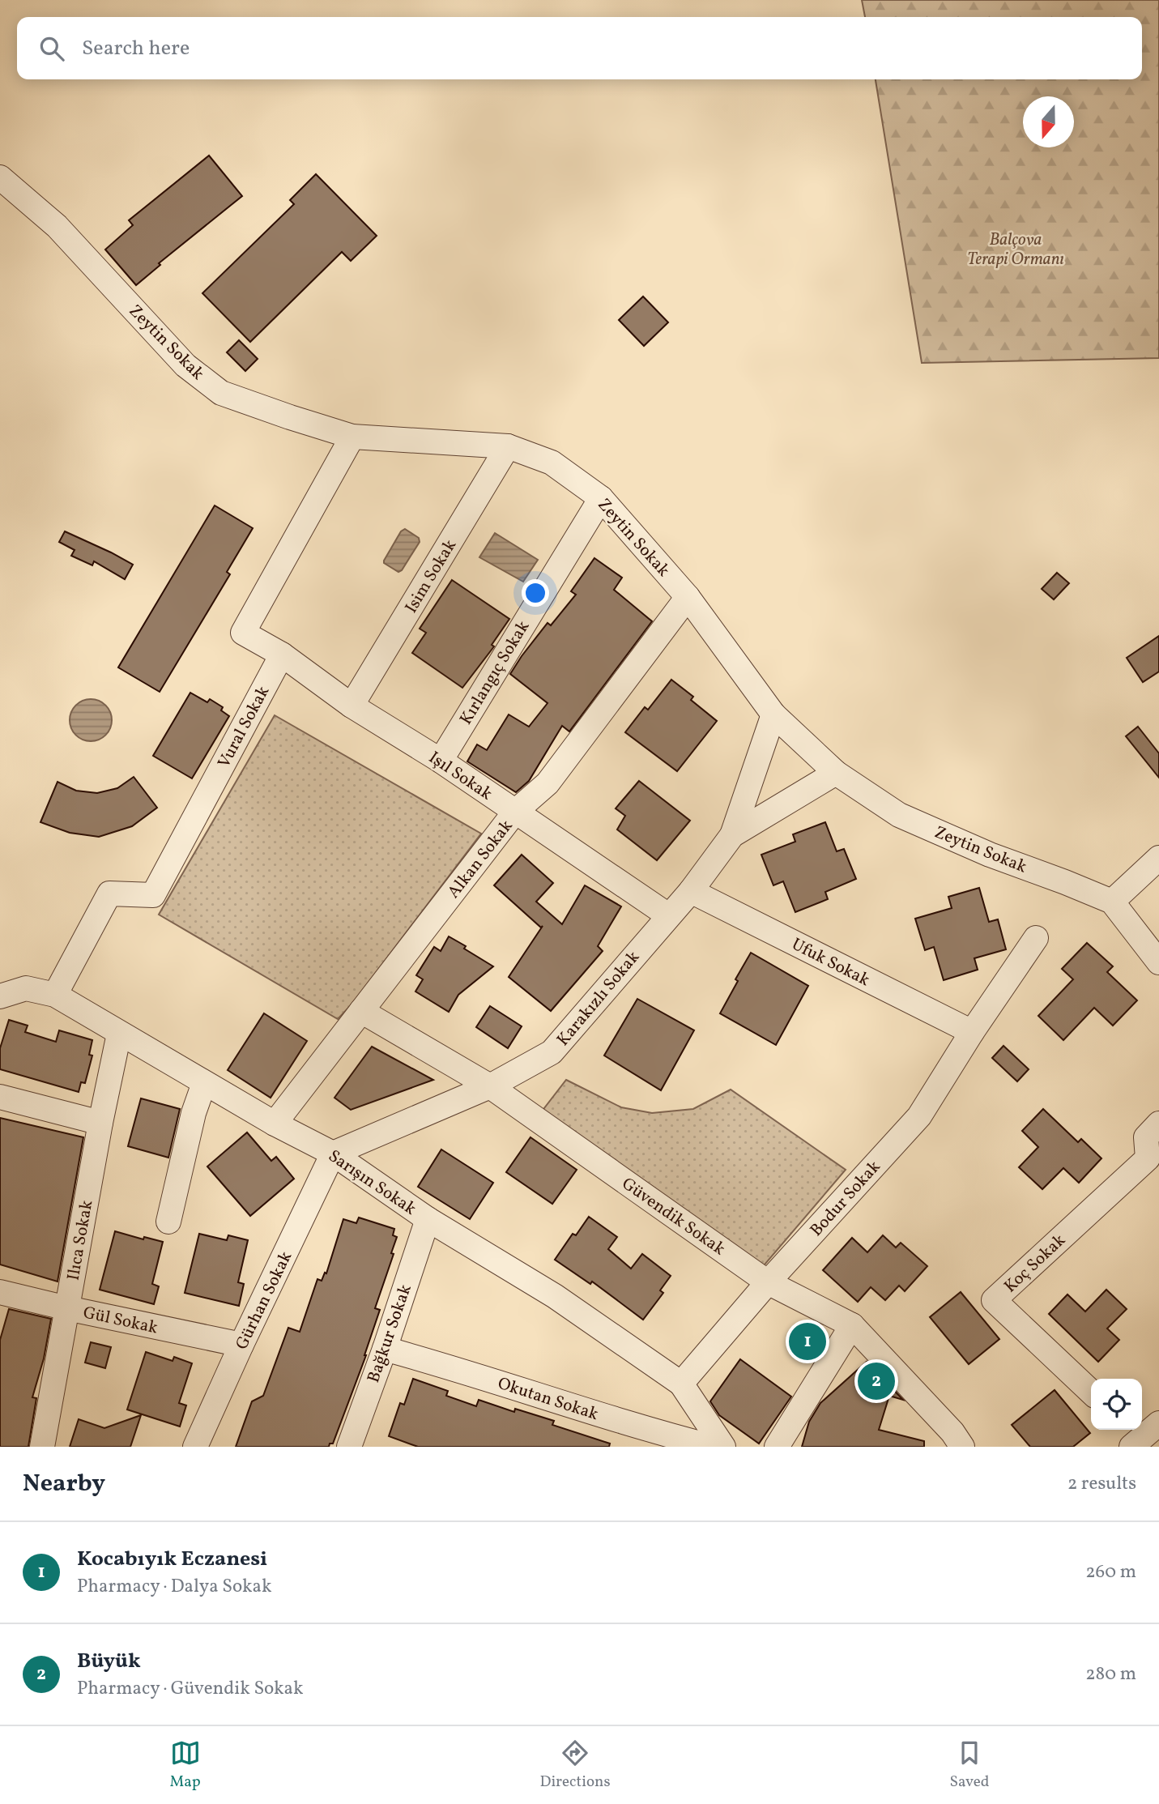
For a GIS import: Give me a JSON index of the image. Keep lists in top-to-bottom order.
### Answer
{
  "streets": {
    "street": [
      "Zeytin Sokak",
      "Isim Sokak",
      "Kırlangıç Sokak",
      "Vural Sokak",
      "Işıl Sokak",
      "Alkan Sokak",
      "Ufuk Sokak",
      "Karakızlı Sokak",
      "Sarışın Sokak",
      "Bodur Sokak",
      "Güvendik Sokak",
      "Ilıca Sokak",
      "Koç Sokak",
      "Gürhan Sokak",
      "Gül Sokak",
      "Bağkur Sokak",
      "Okutan Sokak"
    ]
  },
  "crossings": [
    ["Zeytin Sokak", "Isim Sokak"],
    ["Zeytin Sokak", "Kırlangıç Sokak"],
    ["Zeytin Sokak", "Alkan Sokak"],
    ["Zeytin Sokak", "Karakızlı Sokak"],
    ["Isim Sokak", "Işıl Sokak"],
    ["Kırlangıç Sokak", "Işıl Sokak"],
    ["Vural Sokak", "Işıl Sokak"],
    ["Vural Sokak", "Sarışın Sokak"],
    ["Işıl Sokak", "Alkan Sokak"],
    ["Işıl Sokak", "Karakızlı Sokak"],
    ["Alkan Sokak", "Sarışın Sokak"],
    ["Alkan Sokak", "Güvendik Sokak"],
    ["Ufuk Sokak", "Karakızlı Sokak"],
    ["Ufuk Sokak", "Bodur Sokak"],
    ["Karakızlı Sokak", "Sarışın Sokak"],
    ["Karakızlı Sokak", "Güvendik Sokak"],
    ["Karakızlı Sokak", "Gürhan Sokak"],
    ["Sarışın Sokak", "Bodur Sokak"],
    ["Sarışın Sokak", "Ilıca Sokak"],
    ["Sarışın Sokak", "Gürhan Sokak"],
    ["Sarışın Sokak", "Bağkur Sokak"],
    ["Bodur Sokak", "Güvendik Sokak"],
    ["Ilıca Sokak", "Gül Sokak"],
    ["Gürhan Sokak", "Gül Sokak"],
    ["Bağkur Sokak", "Okutan Sokak"]
  ],
  "parks": ["Balçova Terapi Ormanı"],
  "north": "bottom",
  "page": {
    "search": "Search here",
    "pins": ["1", "2"],
    "heading": ["Nearby", "2 results"],
    "list": [
      {
        "mark": "1",
        "name": "Kocabıyık Eczanesi",
        "note": "Pharmacy · Dalya Sokak",
        "value": "260 m"
      },
      {
        "mark": "2",
        "name": "Büyük",
        "note": "Pharmacy · Güvendik Sokak",
        "value": "280 m"
      }
    ],
    "nav": ["Map", "Directions", "Saved"]
  }
}
